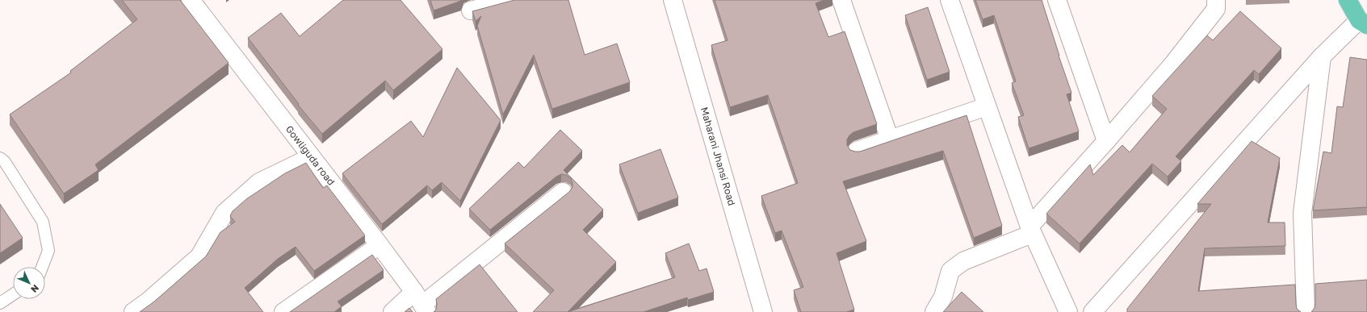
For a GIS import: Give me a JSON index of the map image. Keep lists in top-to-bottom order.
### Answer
{
  "streets": {
    "street": ["Gowliguda road", "Maharani Jhansi Road"]
  },
  "north": "bottom right"
}
